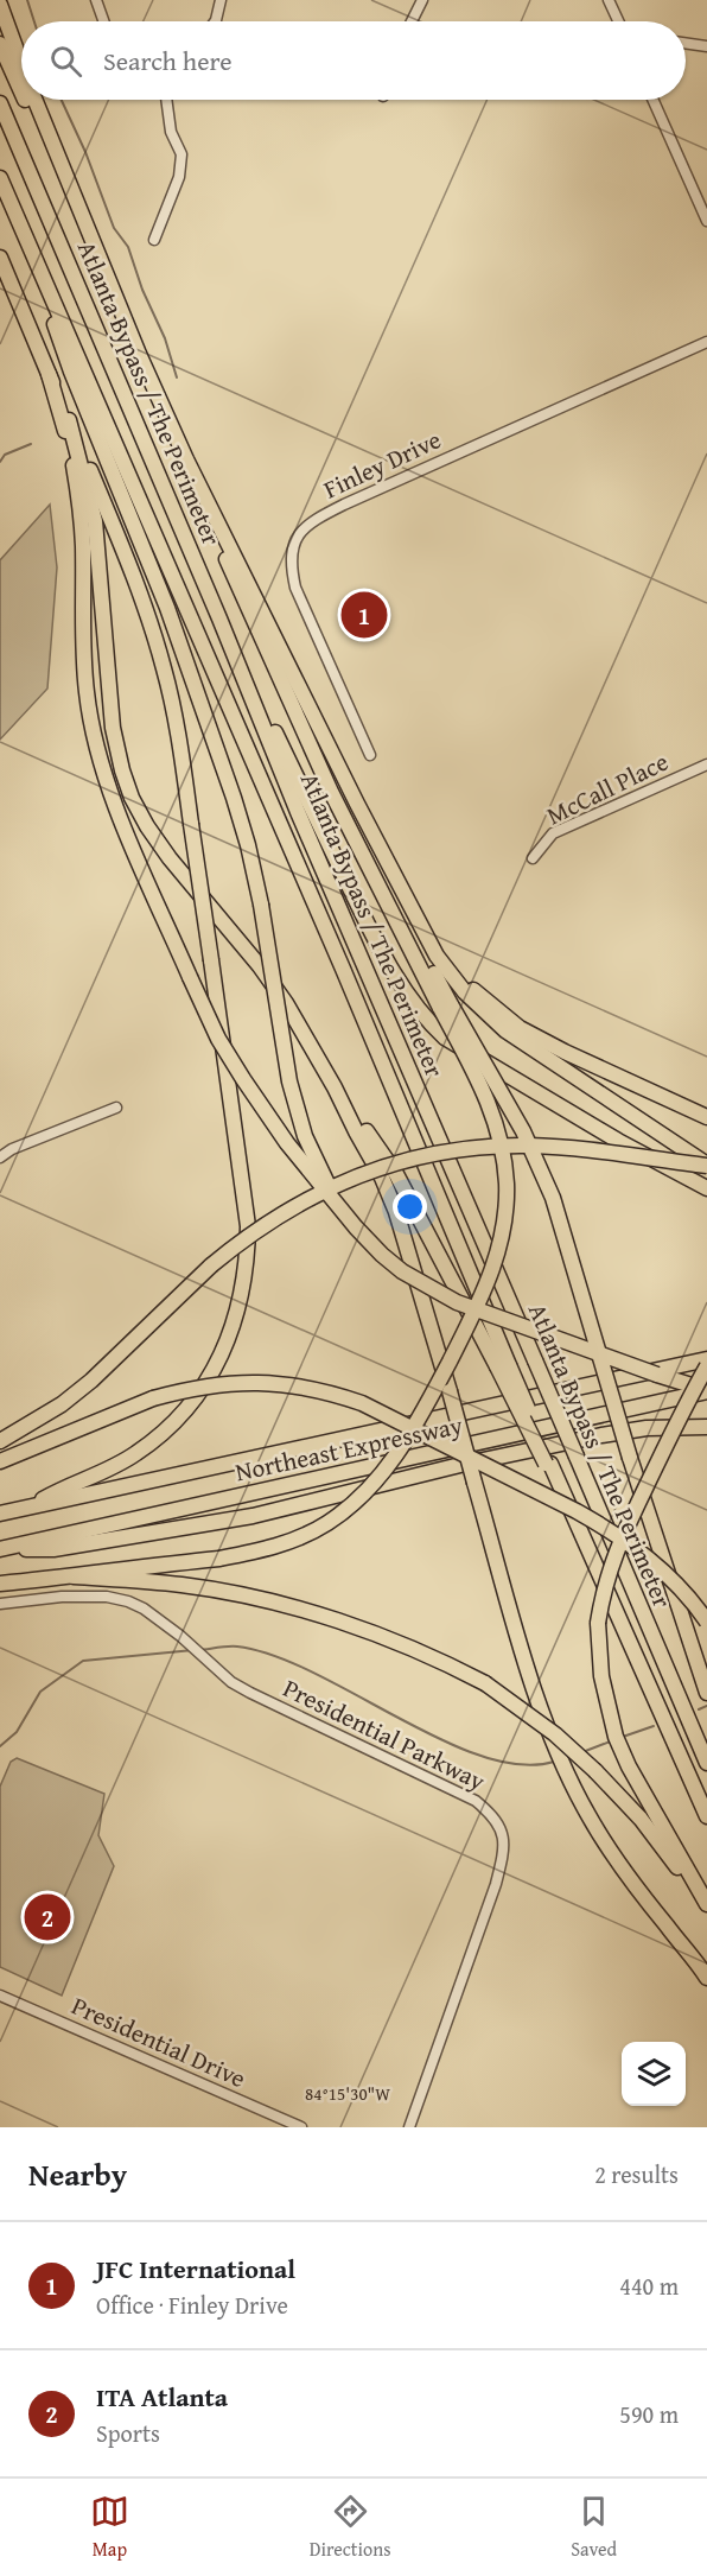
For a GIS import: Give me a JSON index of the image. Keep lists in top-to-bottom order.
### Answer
{
  "streets": {
    "highway": ["Atlanta Bypass / The Perimeter", "Northeast Expressway"],
    "street": [
      "Finley Drive",
      "McCall Place",
      "Presidential Parkway",
      "Presidential Drive"
    ]
  },
  "page": {
    "search": "Search here",
    "pins": ["1", "2"],
    "heading": ["Nearby", "2 results"],
    "list": [
      {
        "mark": "1",
        "name": "JFC International",
        "note": "Office · Finley Drive",
        "value": "440 m"
      },
      {
        "mark": "2",
        "name": "ITA Atlanta",
        "note": "Sports",
        "value": "590 m"
      }
    ],
    "nav": ["Map", "Directions", "Saved"]
  },
  "coordinates": ["84°15'30\"W"]
}
